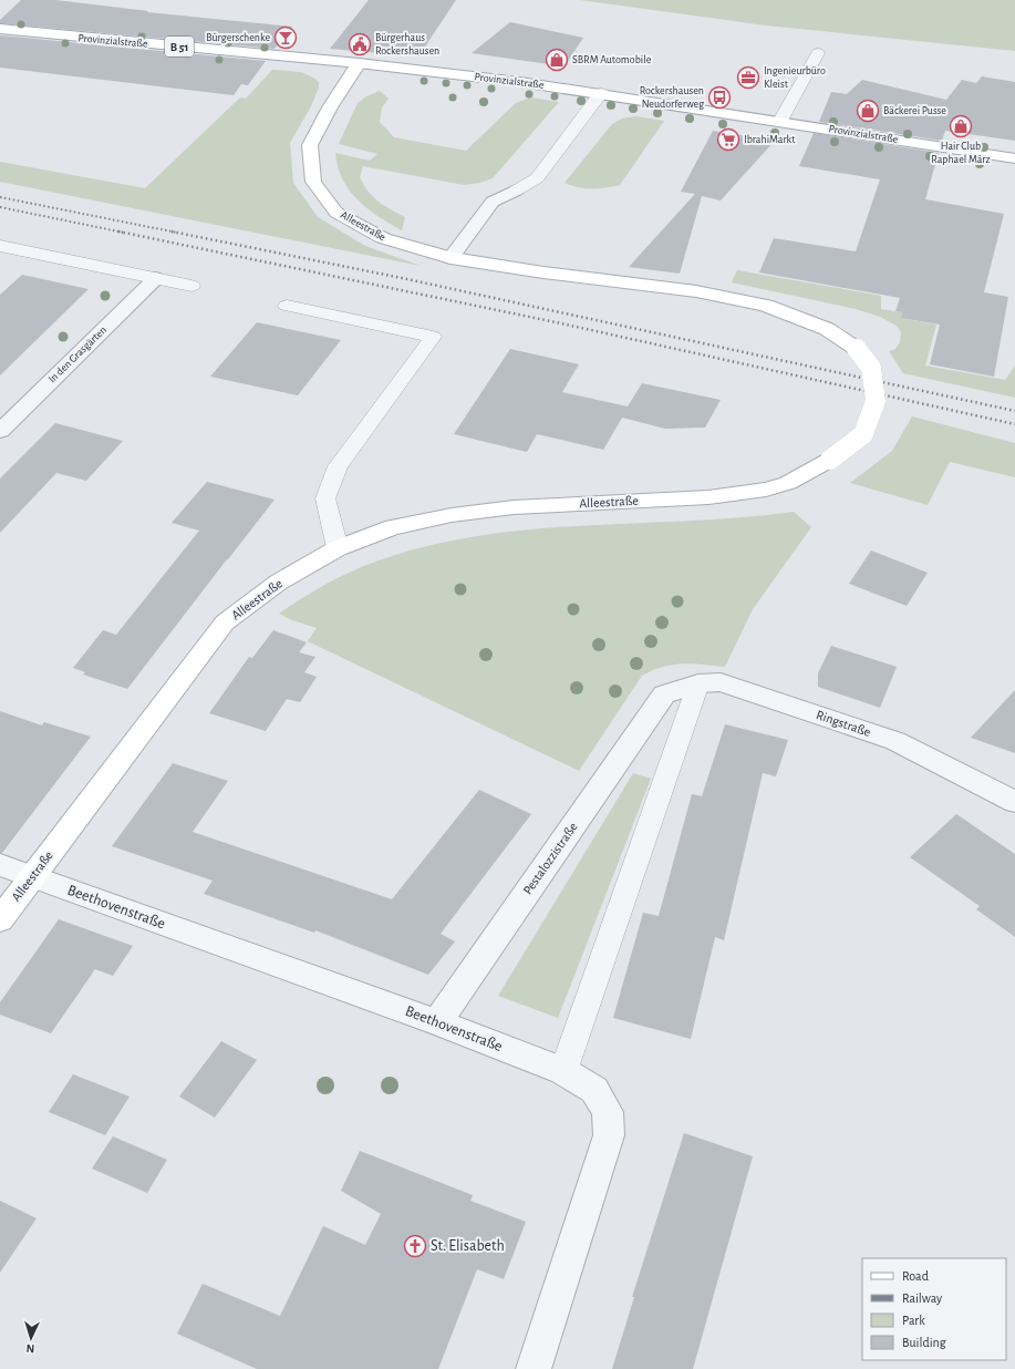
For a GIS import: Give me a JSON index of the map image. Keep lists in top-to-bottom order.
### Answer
{
  "streets": {
    "street": [
      "Provinzialstraße",
      "B 51",
      "Alleestraße",
      "In den Grasgärten",
      "Ringstraße",
      "Pestalozzistraße",
      "Beethovenstraße"
    ]
  },
  "crossings": [
    ["Provinzialstraße", "Alleestraße"],
    ["Alleestraße", "Beethovenstraße"],
    ["Ringstraße", "Pestalozzistraße"],
    ["Pestalozzistraße", "Beethovenstraße"]
  ],
  "places": {
    "bar": ["Bürgerschenke"],
    "public building": ["Bürgerhaus Rockershausen"],
    "shop": ["SBRM Automobile", "Bäckerei Pusse", "Hair Club Raphael März"],
    "office": ["Ingenieurbüro Kleist"],
    "bus stop": ["Rockershausen Neudorferweg"],
    "supermarket": ["IbrahiMarkt"],
    "church": ["St. Elisabeth"]
  },
  "legend": [
    "Road",
    "Railway",
    "Park",
    "Building"
  ],
  "north": "bottom"
}
